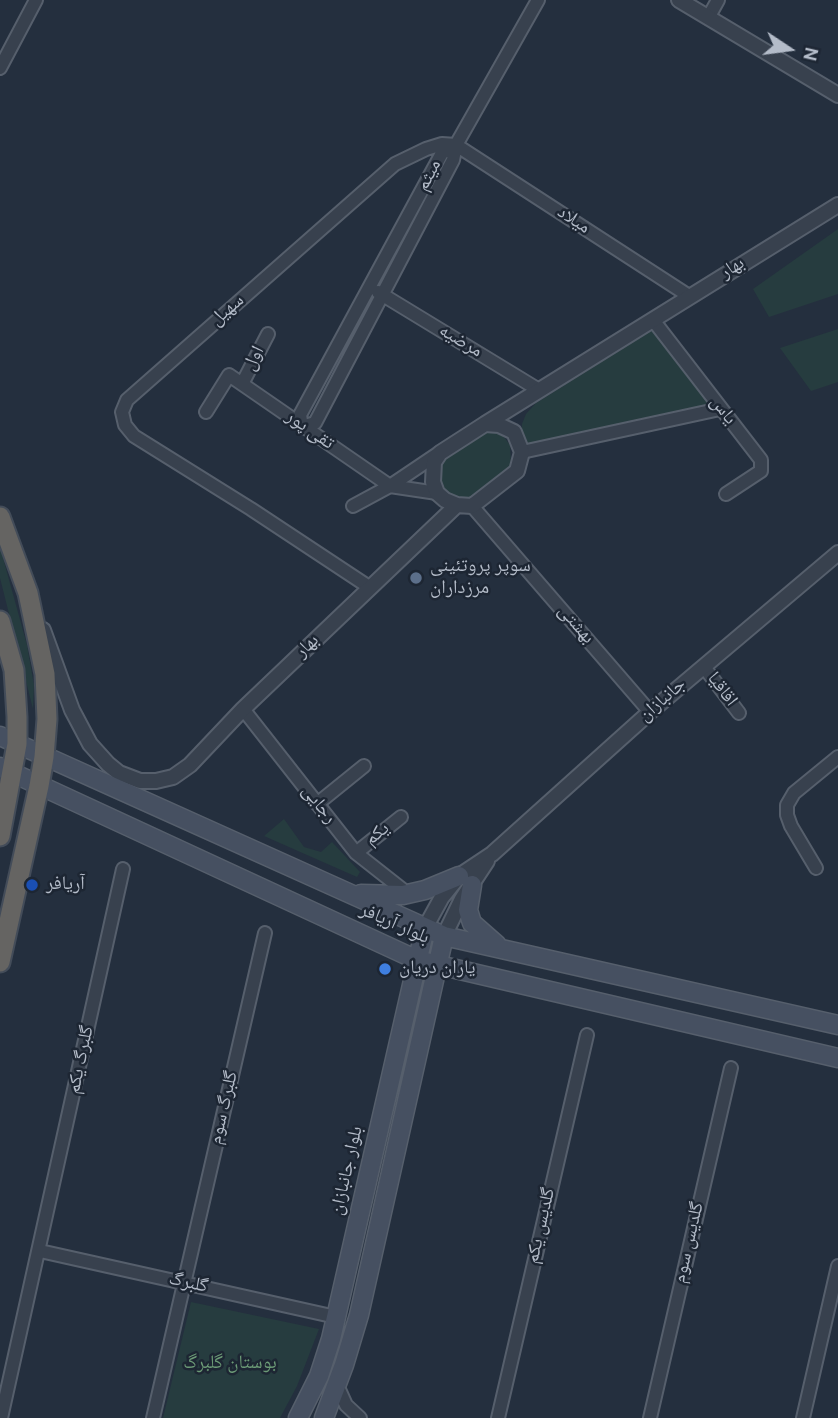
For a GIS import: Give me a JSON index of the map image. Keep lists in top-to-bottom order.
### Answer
{
  "streets": {
    "main road": ["بلوار آریافر", "بلوار جانبازان"],
    "street": [
      "میثم",
      "میلاد",
      "بهار",
      "سهیل",
      "مرضیه",
      "اول",
      "یاس",
      "تقی پور",
      "بهشتی",
      "اقاقیا",
      "جانبازان",
      "رجایی",
      "یکم",
      "گلبرگ یکم",
      "گلبرگ سوم",
      "گلدیس یکم",
      "گلدیس سوم",
      "گلبرگ"
    ]
  },
  "crossings": [
    ["میثم", "میلاد"],
    ["میثم", "سهیل"],
    ["میثم", "مرضیه"],
    ["میثم", "تقی پور"],
    ["میلاد", "بهار"],
    ["میلاد", "سهیل"],
    ["بهار", "سهیل"],
    ["بهار", "مرضیه"],
    ["بهار", "یاس"],
    ["بهار", "بهشتی"],
    ["بهار", "رجایی"],
    ["اول", "تقی پور"],
    ["بهشتی", "جانبازان"],
    ["اقاقیا", "جانبازان"],
    ["جانبازان", "بلوار آریافر"],
    ["جانبازان", "بلوار جانبازان"],
    ["رجایی", "یکم"],
    ["بلوار آریافر", "بلوار جانبازان"],
    ["گلبرگ یکم", "گلبرگ"],
    ["گلبرگ سوم", "گلبرگ"],
    ["بلوار جانبازان", "گلبرگ"]
  ],
  "parks": ["بوستان گلبرگ"],
  "places": ["سوپر پروتئینی مرزداران", "آریافر", "یاران دریان"],
  "north": "right"
}
